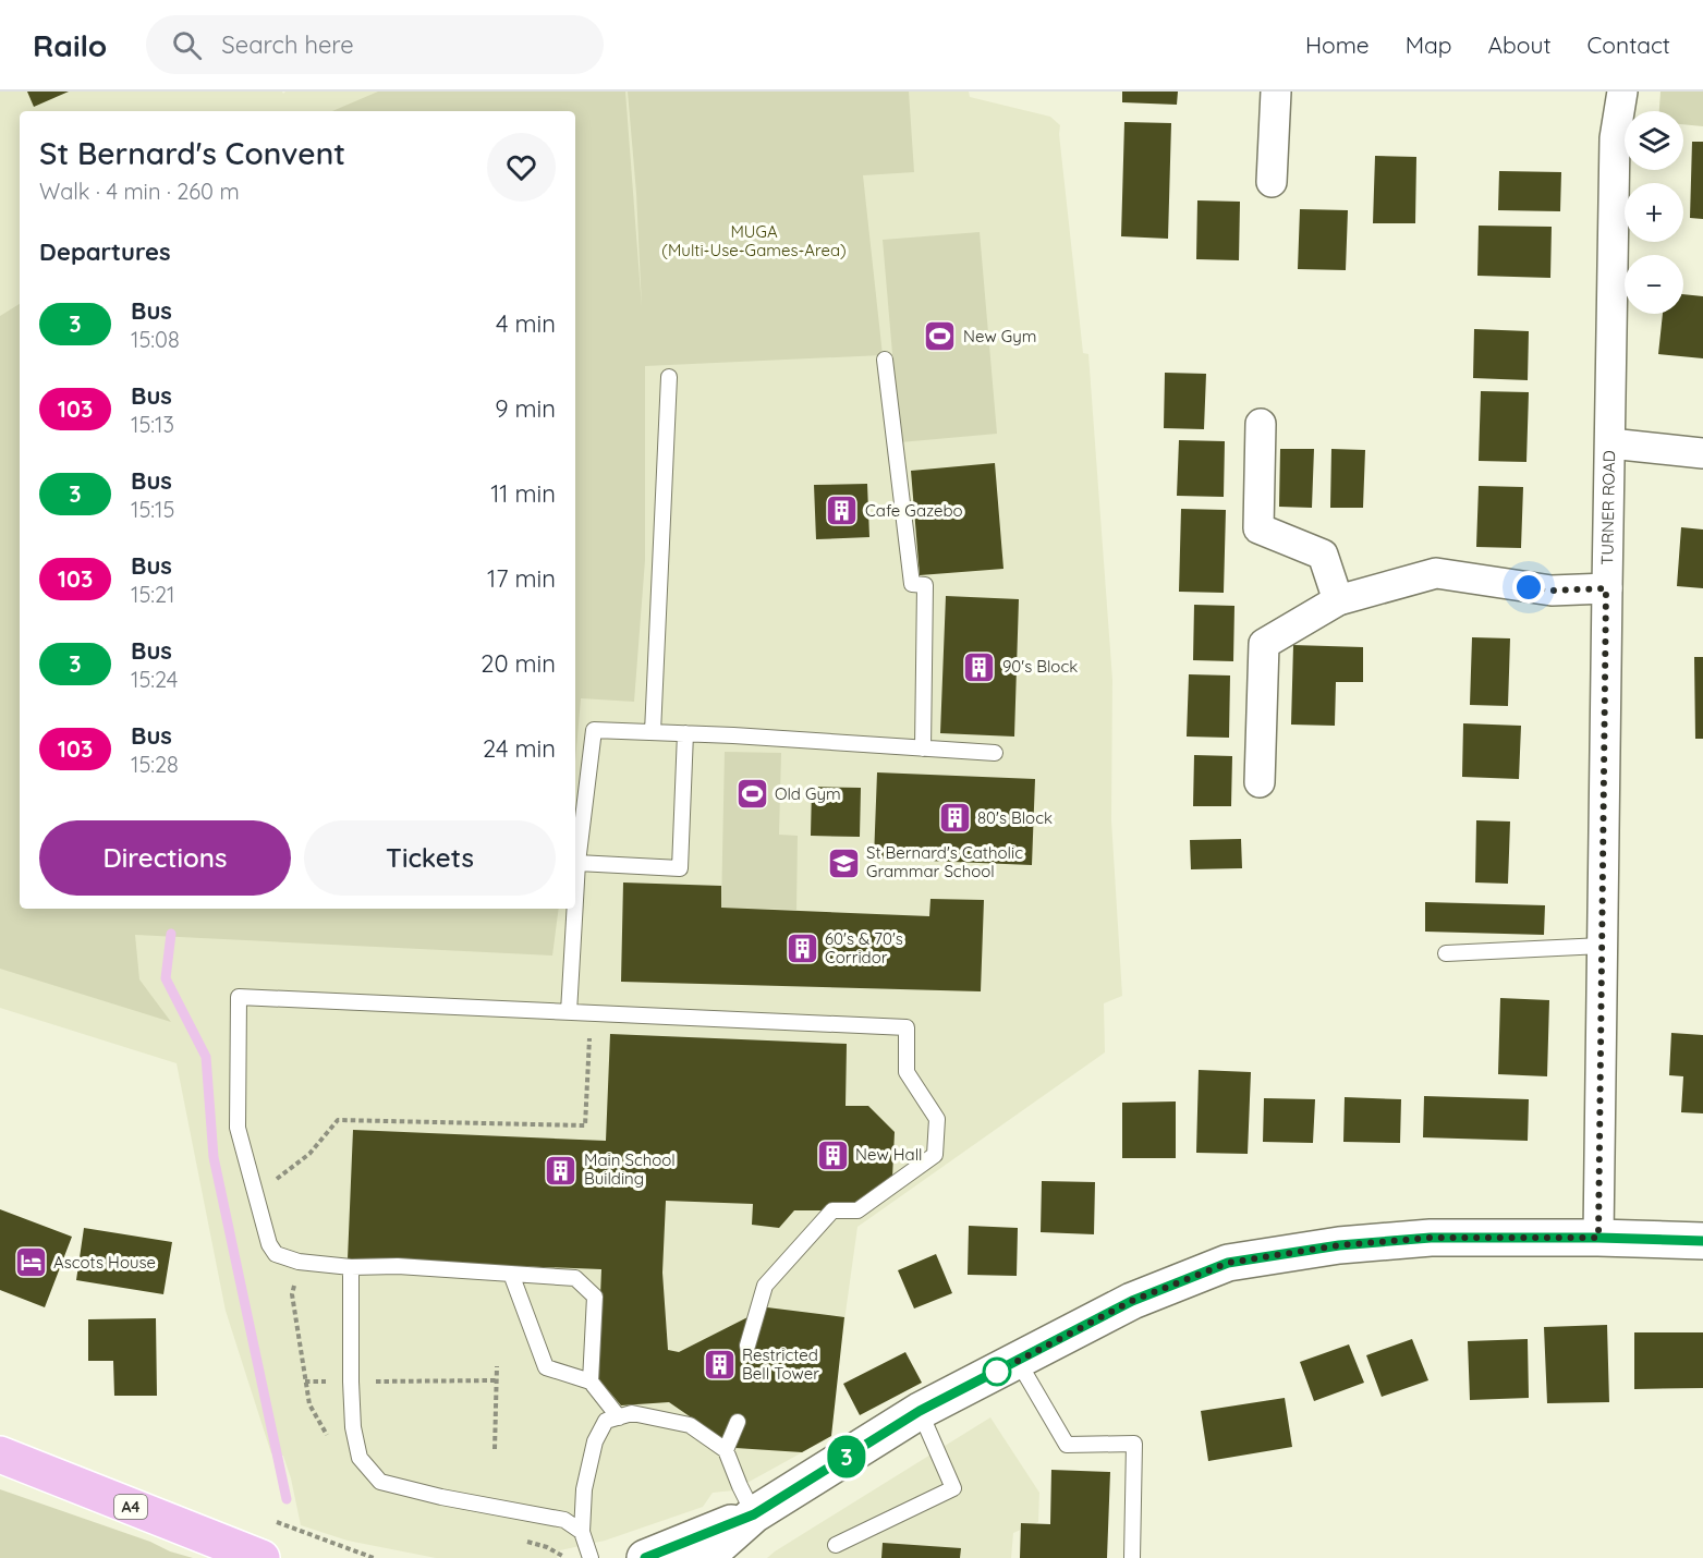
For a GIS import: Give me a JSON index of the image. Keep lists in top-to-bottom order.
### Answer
{
  "streets": {
    "main road": ["A4"],
    "street": ["TURNER ROAD"]
  },
  "parks": ["MUGA (Multi-Use-Games-Area)"],
  "places": {
    "sports": ["New Gym", "Old Gym"],
    "building": [
      "Cafe Gazebo",
      "90's Block",
      "80's Block",
      "60's & 70's Corridor",
      "New Hall",
      "Main School Building",
      "Restricted Bell Tower"
    ],
    "school or university": ["St Bernard's Catholic Grammar School"],
    "hotel": ["Ascots House"]
  },
  "lines": ["bus line 3"],
  "page": {
    "header": "Railo",
    "search": "Search here",
    "nav": [
      "Home",
      "Map",
      "About",
      "Contact"
    ],
    "on_map": "3",
    "map_buttons": ["+", "−"],
    "heading": [
      ["St Bernard's Convent", "Walk · 4 min · 260 m"],
      "Departures"
    ],
    "list": [
      {
        "mark": "3",
        "name": "Bus",
        "note": "15:08",
        "value": "4 min"
      },
      {
        "mark": "103",
        "name": "Bus",
        "note": "15:13",
        "value": "9 min"
      },
      {
        "mark": "3",
        "name": "Bus",
        "note": "15:15",
        "value": "11 min"
      },
      {
        "mark": "103",
        "name": "Bus",
        "note": "15:21",
        "value": "17 min"
      },
      {
        "mark": "3",
        "name": "Bus",
        "note": "15:24",
        "value": "20 min"
      },
      {
        "mark": "103",
        "name": "Bus",
        "note": "15:28",
        "value": "24 min"
      }
    ],
    "buttons": ["Directions", "Tickets"]
  }
}
